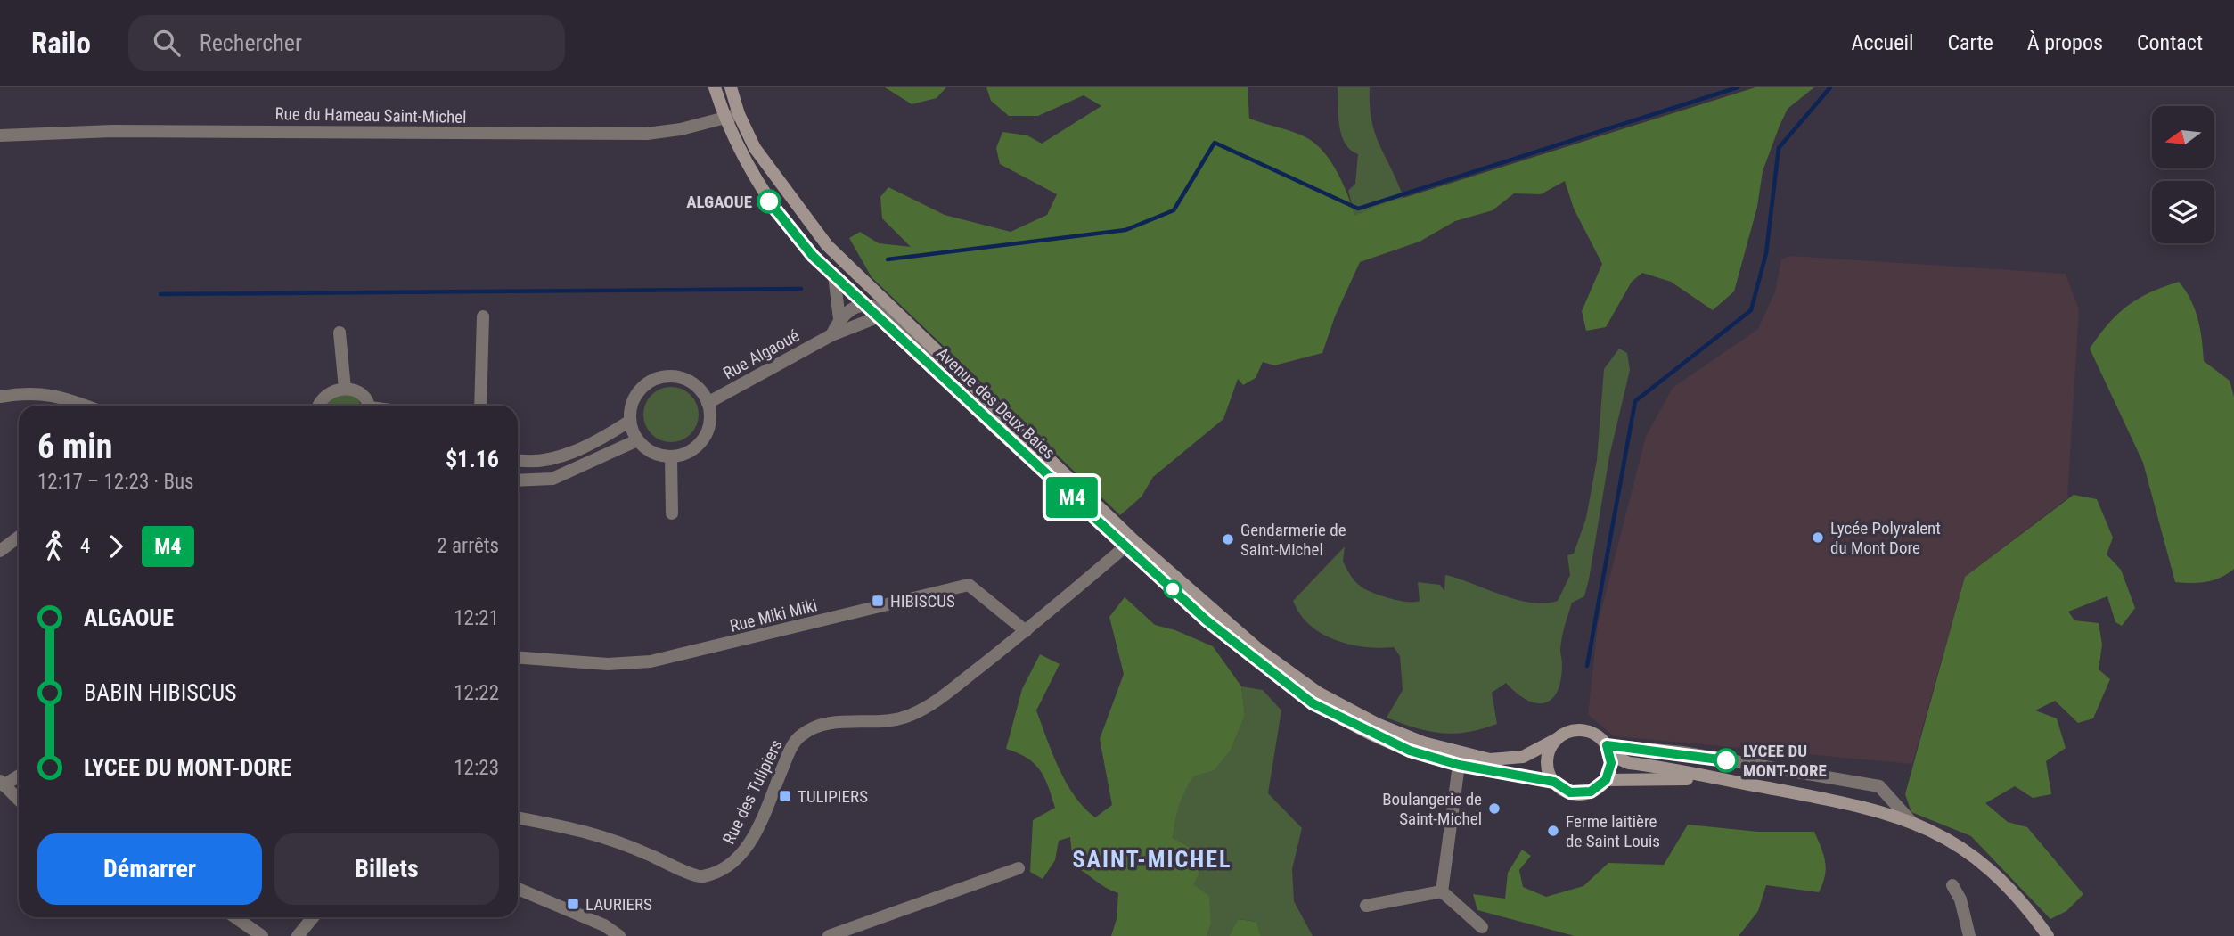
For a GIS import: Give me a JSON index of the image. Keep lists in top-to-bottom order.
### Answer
{
  "streets": {
    "main road": ["Avenue des Deux Baies"],
    "street": [
      "Rue du Hameau Saint-Michel",
      "Rue Algaoué",
      "Rue Miki Miki",
      "Rue des Tulipiers"
    ]
  },
  "crossings": [
    ["Rue du Hameau Saint-Michel", "Avenue des Deux Baies"],
    ["Rue Algaoué", "Avenue des Deux Baies"],
    ["Avenue des Deux Baies", "Rue des Tulipiers"],
    ["Rue Miki Miki", "Rue des Tulipiers"]
  ],
  "districts": ["SAINT-MICHEL"],
  "places": {
    "other": [
      "ALGAOUE",
      "Lycée Polyvalent du Mont Dore",
      "Gendarmerie de Saint-Michel",
      "LYCEE DU MONT-DORE",
      "Boulangerie de Saint-Michel",
      "Ferme laitière de Saint Louis"
    ],
    "transit": ["HIBISCUS", "TULIPIERS", "LAURIERS"]
  },
  "lines": ["bus line M4"],
  "north": "left",
  "page": {
    "header": "Railo",
    "search": "Rechercher",
    "nav": [
      "Accueil",
      "Carte",
      "À propos",
      "Contact"
    ],
    "on_map": "M4",
    "heading": ["6 min", "12:17 – 12:23 · Bus", "$1.16"],
    "legs": ["4", "M4", "2 arrêts"],
    "list": [
      {
        "name": "ALGAOUE",
        "value": "12:21"
      },
      {
        "name": "BABIN HIBISCUS",
        "value": "12:22"
      },
      {
        "name": "LYCEE DU MONT-DORE",
        "value": "12:23"
      }
    ],
    "buttons": ["Démarrer", "Billets"]
  }
}
